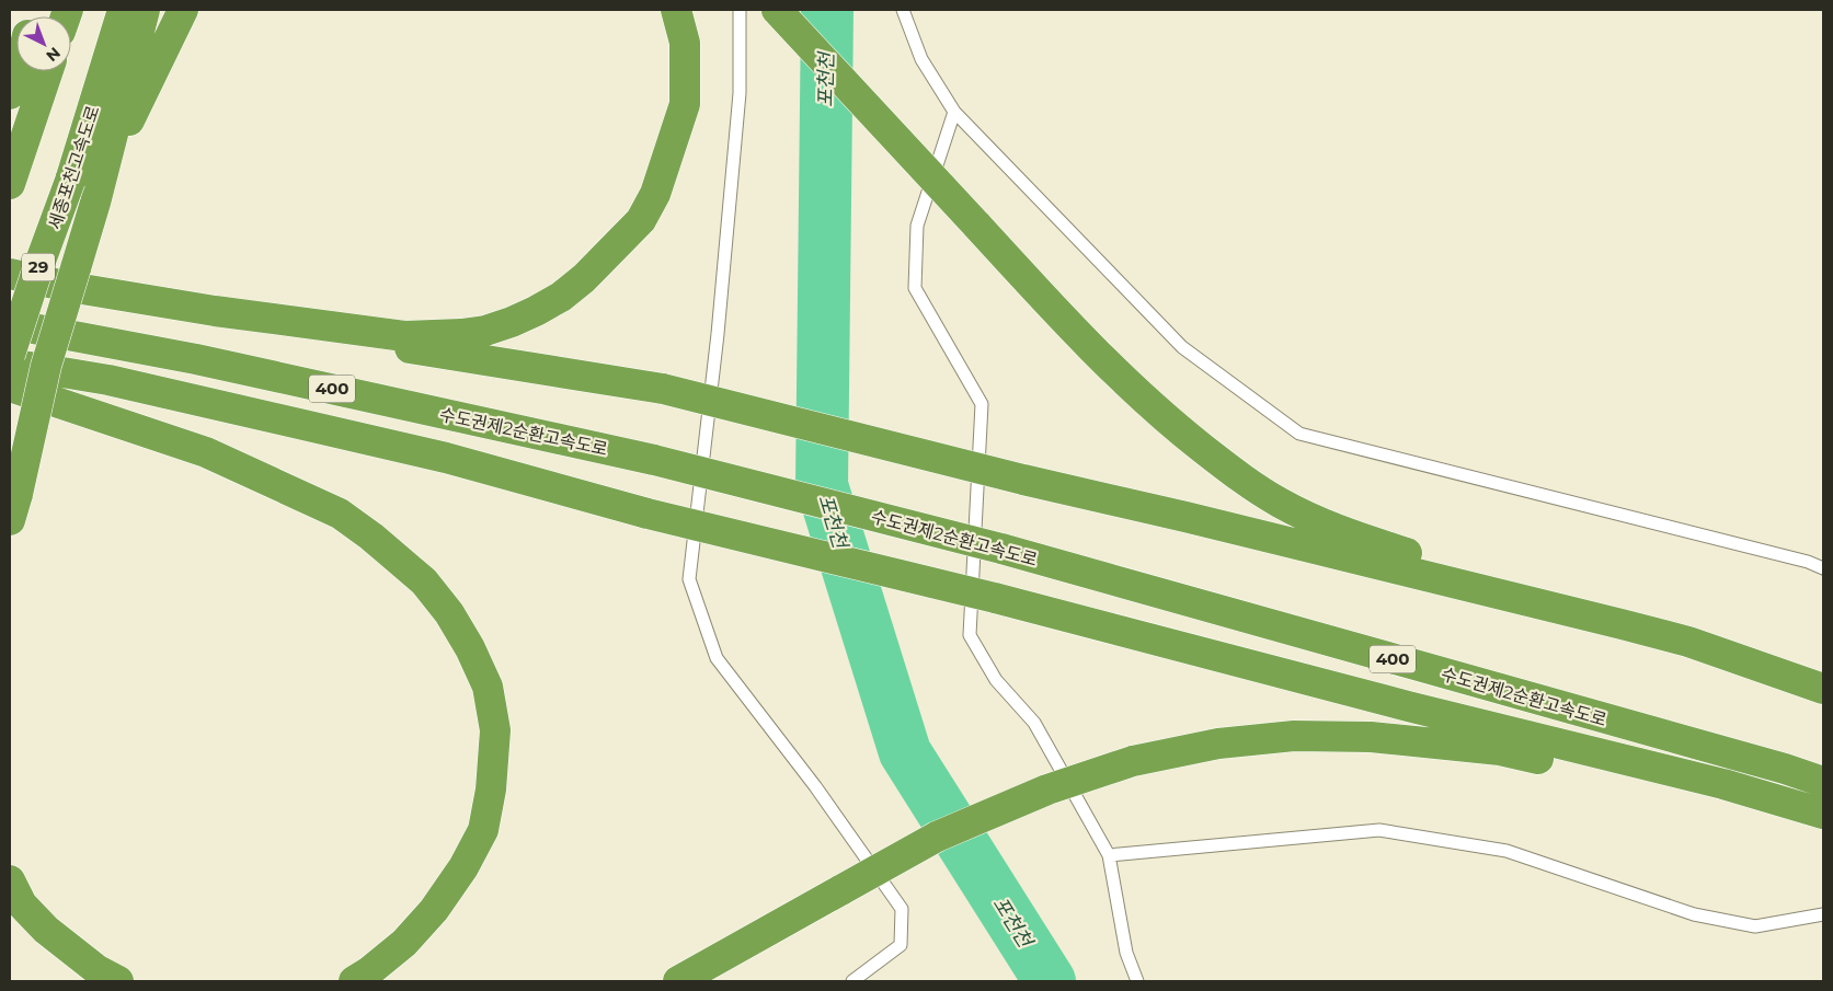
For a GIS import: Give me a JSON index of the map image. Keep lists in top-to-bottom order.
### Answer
{
  "streets": {
    "highway": [
      "세종포천고속도로",
      "29",
      "400",
      "수도권제2순환고속도로"
    ]
  },
  "water": ["포천천"],
  "north": "bottom right"
}
